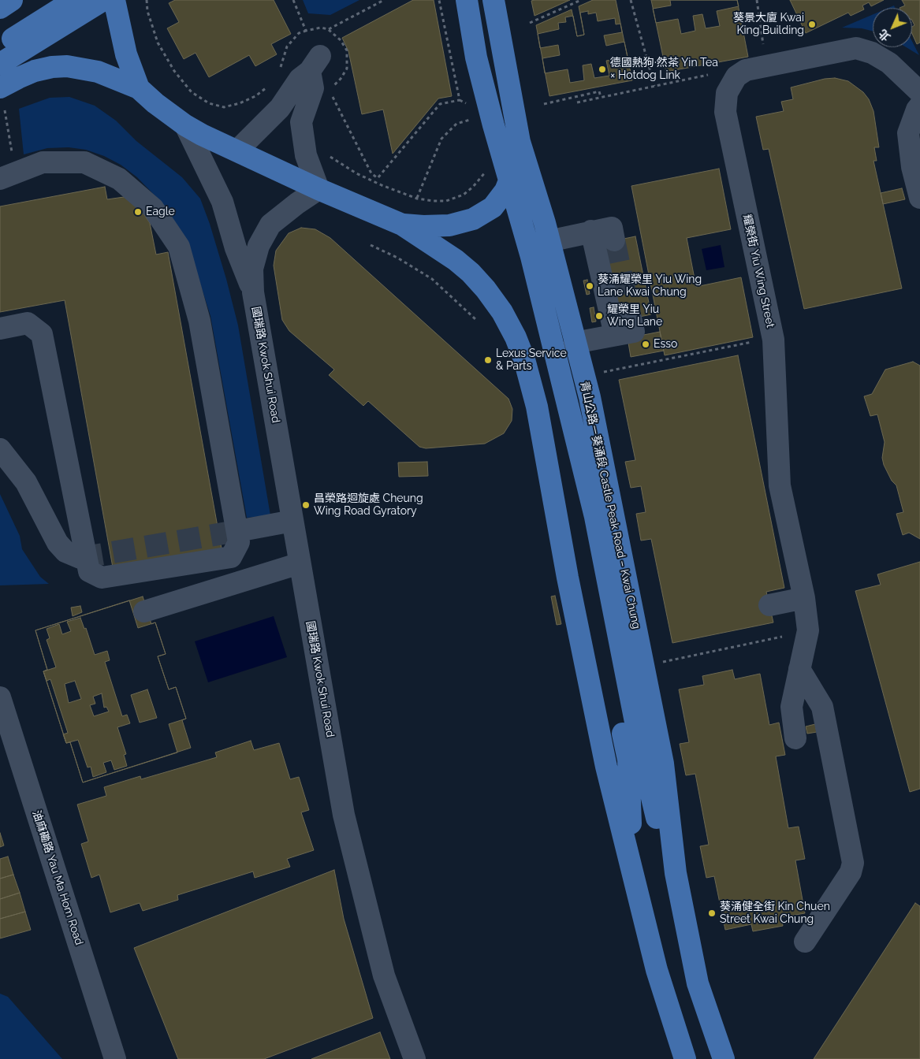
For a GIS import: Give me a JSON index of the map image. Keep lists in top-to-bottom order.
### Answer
{
  "streets": {
    "main road": ["國瑞路 Kwok Shui Road", "青山公路－葵涌段 Castle Peak Road – Kwai Chung"],
    "street": ["耀榮街 Yiu Wing Street", "油麻磡路 Yau Ma Hom Road"]
  },
  "crossings": [
    ["國瑞路 Kwok Shui Road", "青山公路－葵涌段 Castle Peak Road – Kwai Chung"]
  ],
  "places": [
    "葵景大廈 Kwai King Building",
    "德國熱狗·然茶 Yin Tea × Hotdog Link",
    "Eagle",
    "葵涌耀榮里 Yiu Wing Lane Kwai Chung",
    "耀榮里 Yiu Wing Lane",
    "Esso",
    "Lexus Service & Parts",
    "昌榮路迴旋處 Cheung Wing Road Gyratory",
    "葵涌健全街 Kin Chuen Street Kwai Chung"
  ],
  "north": "bottom left"
}
